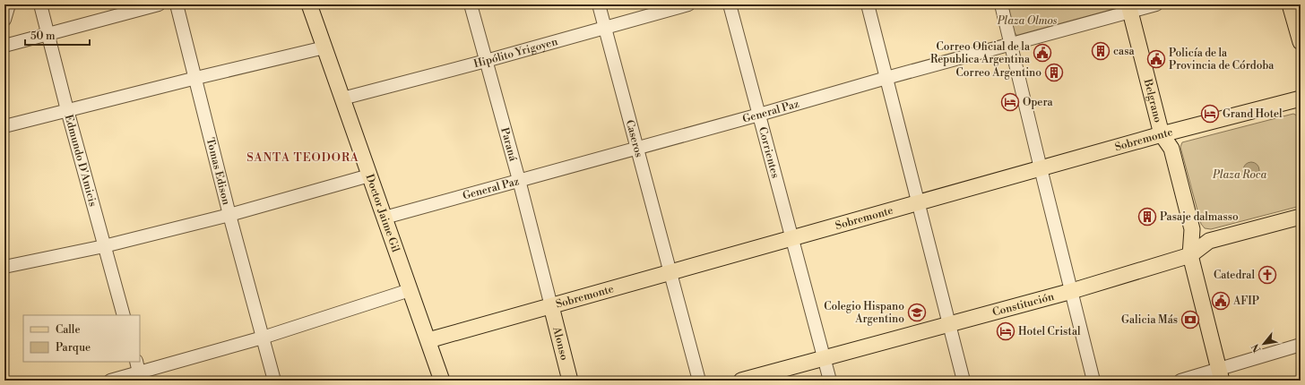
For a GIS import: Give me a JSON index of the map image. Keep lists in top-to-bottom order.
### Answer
{
  "streets": {
    "main road": [
      "Belgrano",
      "Sobremonte",
      "Doctor Jaime Gil",
      "Constitución",
      "Alonso"
    ],
    "street": [
      "Hipólito Yrigoyen",
      "General Paz",
      "Caseros",
      "Paraná",
      "Corrientes",
      "Edmundo D'Amicis",
      "Tomas Edison"
    ]
  },
  "crossings": [
    ["Hipólito Yrigoyen", "Caseros"],
    ["Hipólito Yrigoyen", "Paraná"],
    ["Hipólito Yrigoyen", "Doctor Jaime Gil"],
    ["Belgrano", "General Paz"],
    ["Belgrano", "Sobremonte"],
    ["Belgrano", "Constitución"],
    ["General Paz", "Caseros"],
    ["General Paz", "Paraná"],
    ["General Paz", "Corrientes"],
    ["General Paz", "Doctor Jaime Gil"],
    ["Caseros", "Sobremonte"],
    ["Sobremonte", "Paraná"],
    ["Sobremonte", "Corrientes"],
    ["Sobremonte", "Doctor Jaime Gil"],
    ["Sobremonte", "Alonso"],
    ["Paraná", "Alonso"],
    ["Corrientes", "Constitución"]
  ],
  "districts": ["SANTA TEODORA"],
  "parks": ["Plaza Olmos", "Plaza Roca"],
  "places": {
    "building": ["casa", "Correo Argentino", "Pasaje dalmasso"],
    "public building": ["Correo Oficial de la Republica Argentina", "Policía de la Provincia de Córdoba", "AFIP"],
    "hotel": ["Opera", "Grand Hotel", "Hotel Cristal"],
    "church": ["Catedral"],
    "school or university": ["Colegio Hispano Argentino"],
    "bank": ["Galicia Más"]
  },
  "legend": ["Calle", "Parque"],
  "scale_bar": "50 m",
  "north": "bottom left"
}
